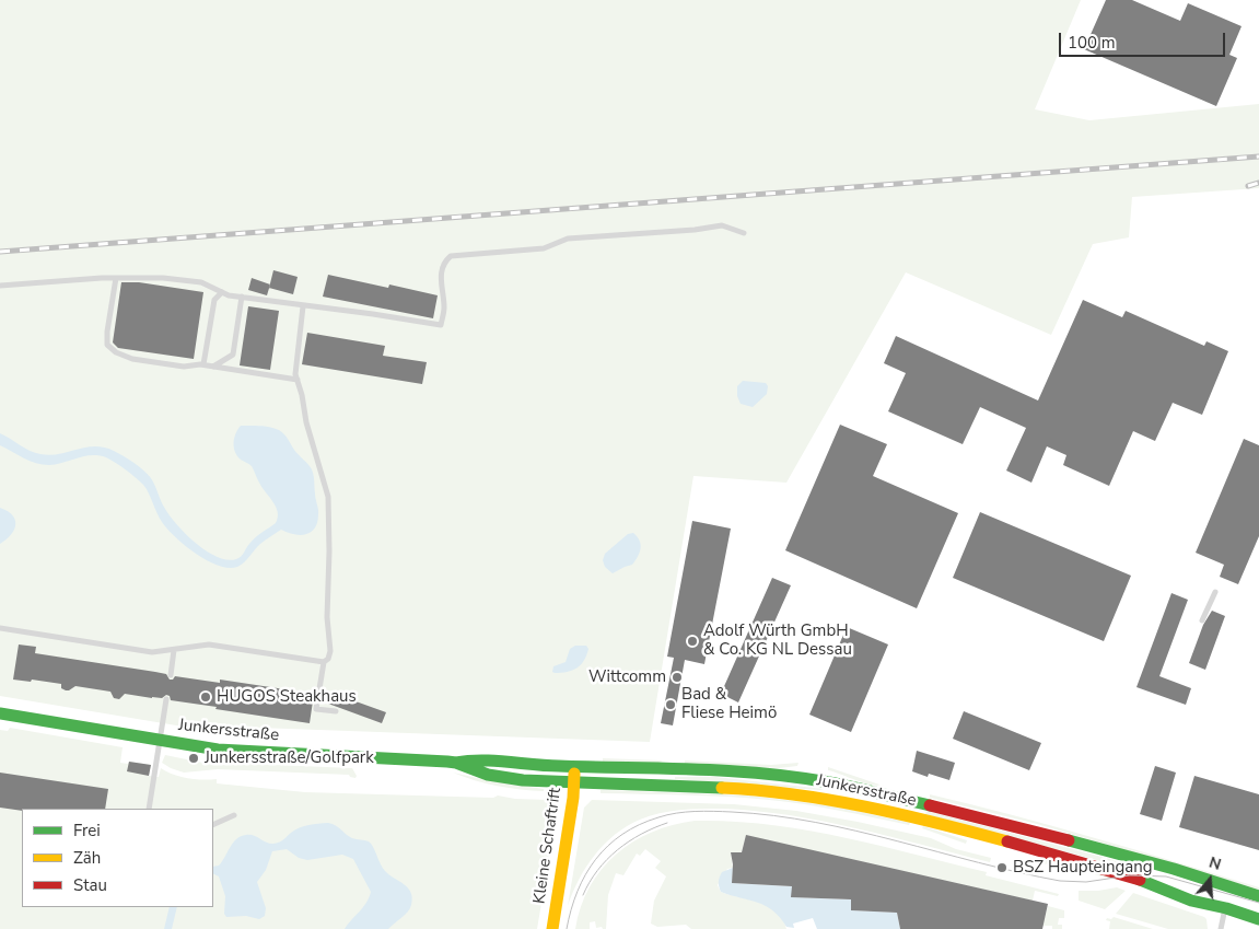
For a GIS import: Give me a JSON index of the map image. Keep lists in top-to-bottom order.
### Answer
{
  "streets": {
    "main road": ["Junkersstraße", "Kleine Schaftrift"]
  },
  "crossings": [
    ["Junkersstraße", "Kleine Schaftrift"]
  ],
  "places": [
    "Adolf Würth GmbH & Co. KG NL Dessau",
    "Wittcomm",
    "HUGOS Steakhaus",
    "Bad & Fliese Heimö",
    "Junkersstraße/Golfpark",
    "BSZ Haupteingang"
  ],
  "legend": ["Frei", "Zäh", "Stau"],
  "scale_bar": "100 m",
  "north": "top"
}
